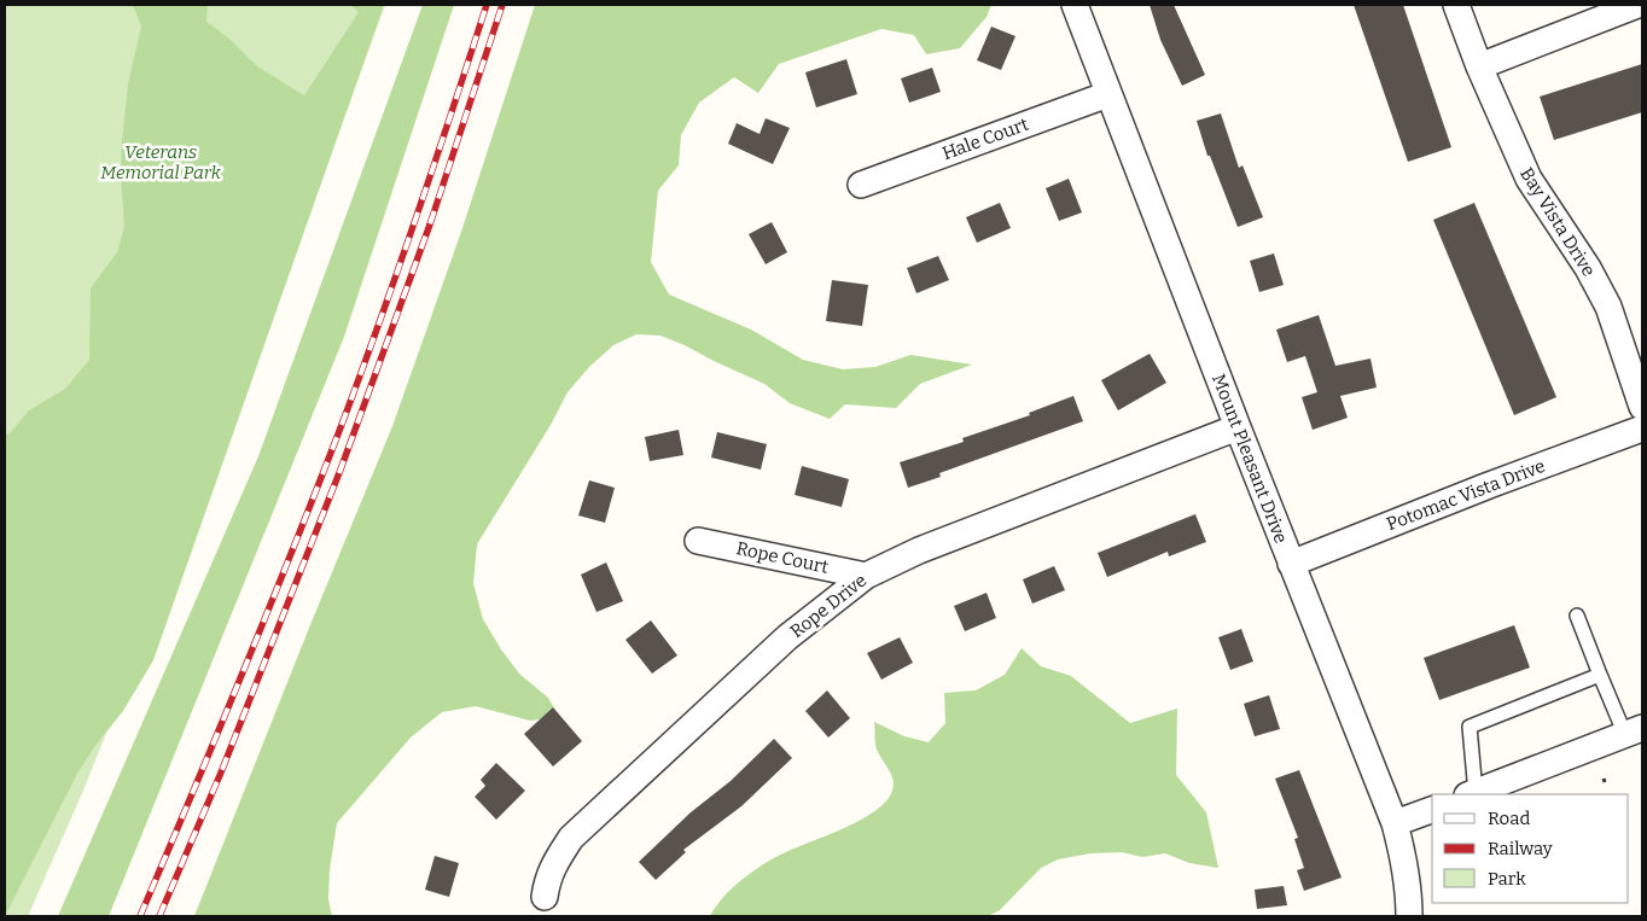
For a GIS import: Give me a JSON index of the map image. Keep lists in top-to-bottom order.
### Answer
{
  "streets": {
    "street": [
      "Hale Court",
      "Bay Vista Drive",
      "Mount Pleasant Drive",
      "Potomac Vista Drive",
      "Rope Court",
      "Rope Drive"
    ]
  },
  "crossings": [
    ["Hale Court", "Mount Pleasant Drive"],
    ["Mount Pleasant Drive", "Potomac Vista Drive"],
    ["Mount Pleasant Drive", "Rope Drive"],
    ["Rope Court", "Rope Drive"]
  ],
  "parks": ["Veterans Memorial Park"],
  "legend": ["Road", "Railway", "Park"]
}
